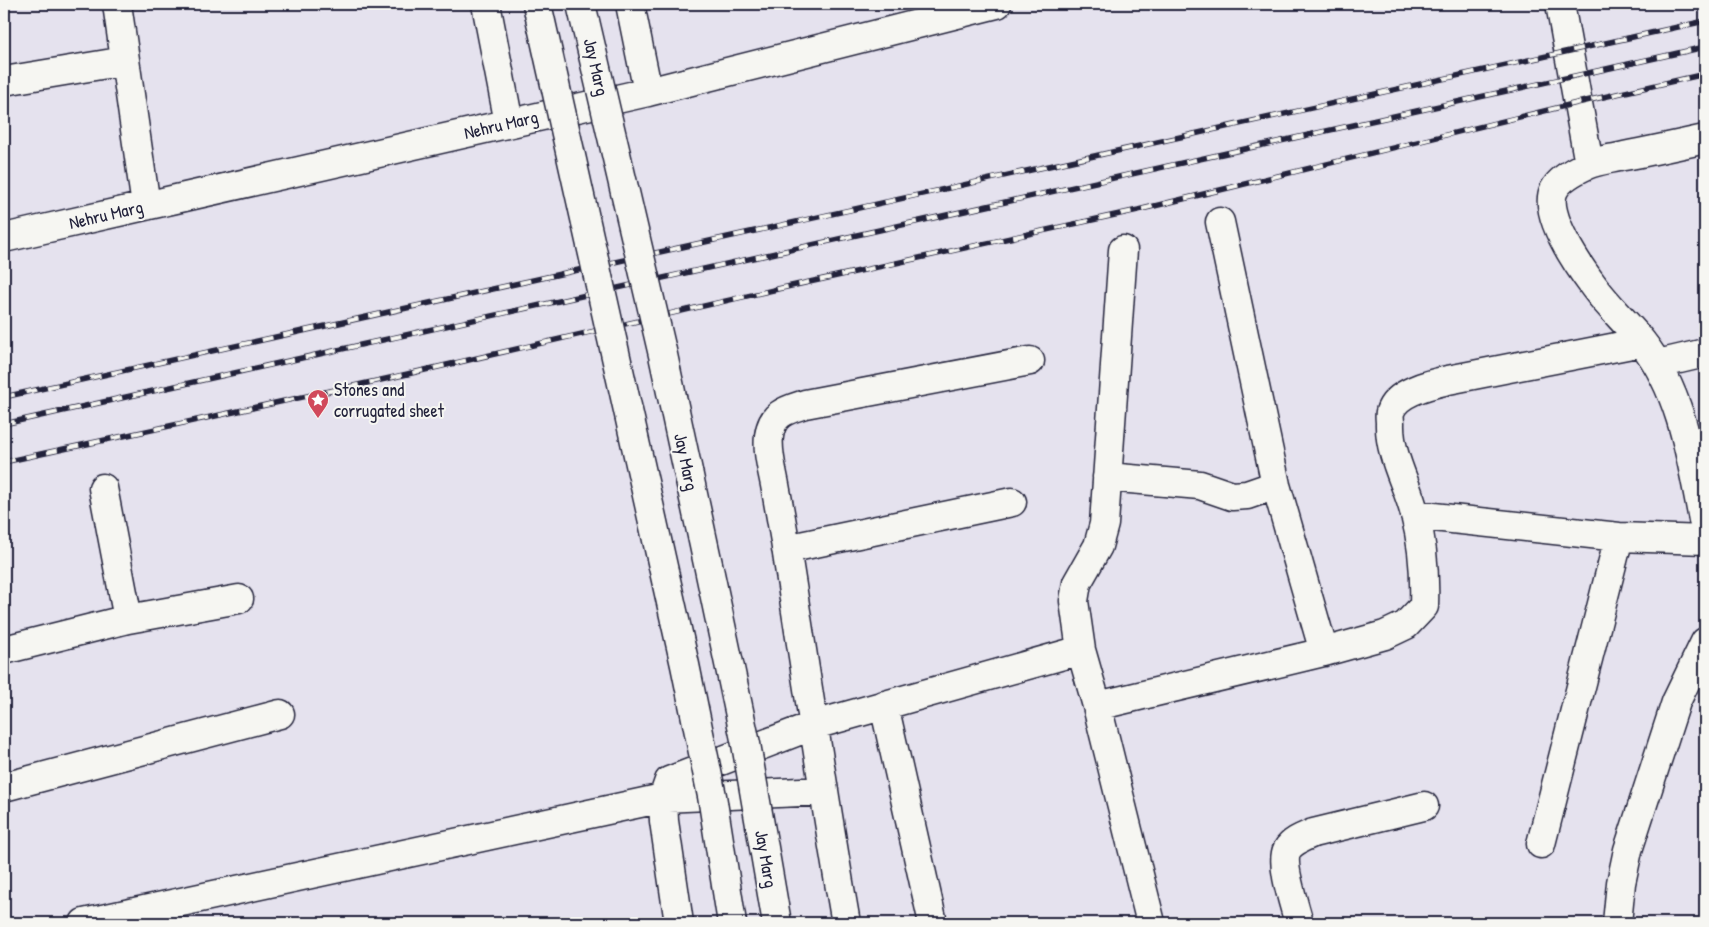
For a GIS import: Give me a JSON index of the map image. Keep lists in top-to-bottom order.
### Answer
{
  "streets": {
    "street": ["Jay Marg", "Nehru Marg"]
  },
  "places": {
    "place": ["Stones and corrugated sheet"]
  }
}
